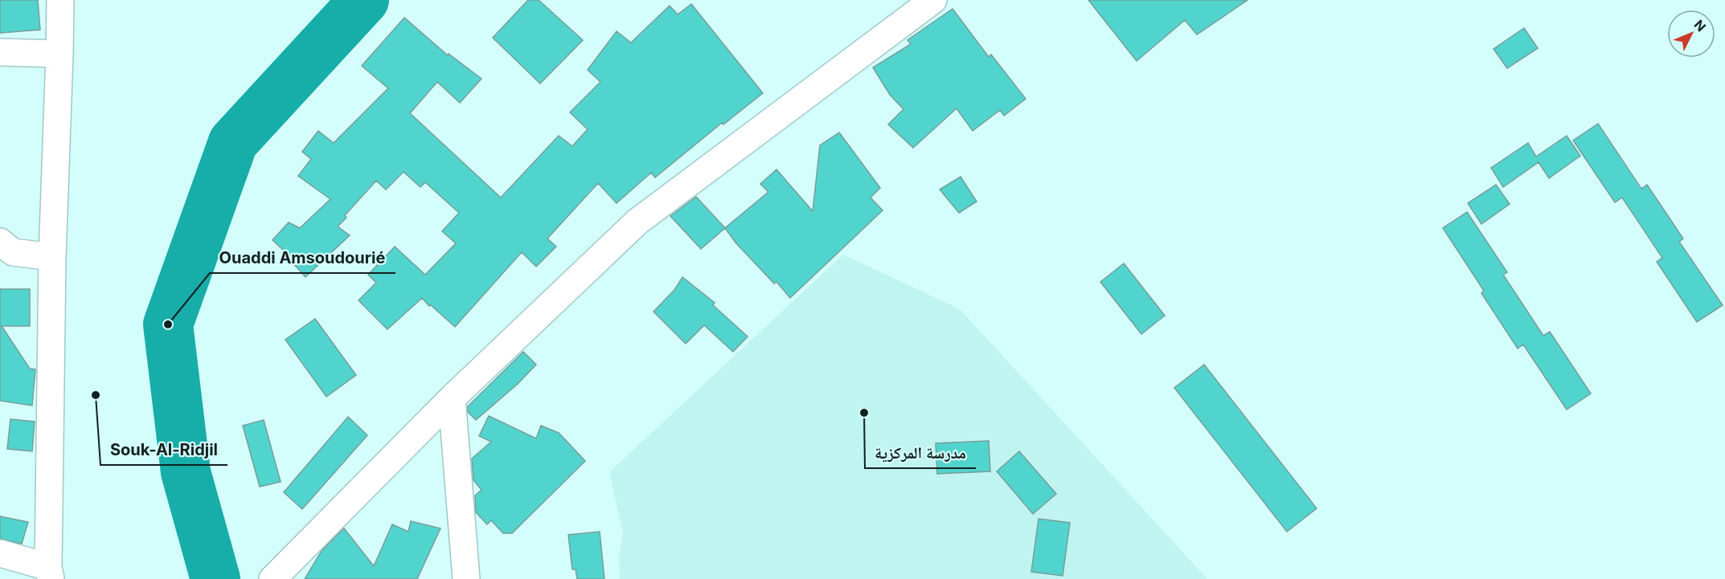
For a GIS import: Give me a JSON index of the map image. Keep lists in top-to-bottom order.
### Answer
{
  "places": ["Ouaddi Amsoudourié", "Souk-Al-Ridjil", "مدرسة المركزية"],
  "north": "top right"
}
